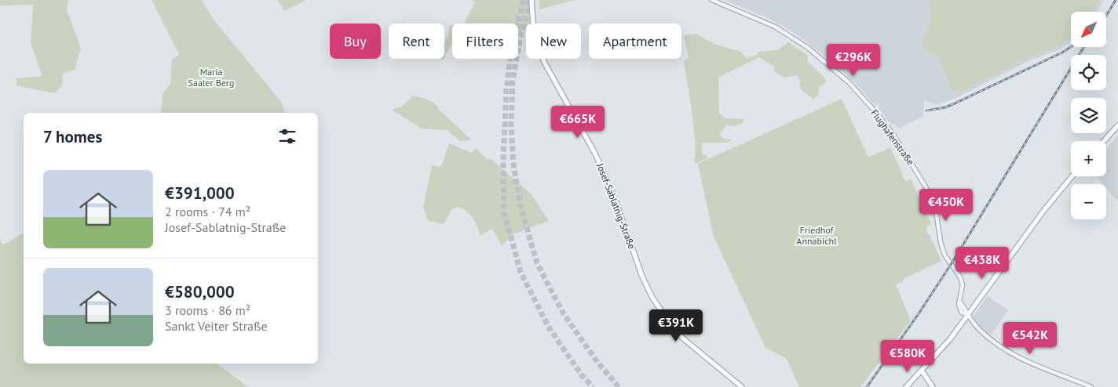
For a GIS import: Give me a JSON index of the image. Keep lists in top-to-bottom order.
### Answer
{
  "streets": {
    "main road": ["Josef-Sablatnig-Straße"],
    "street": ["Flughafenstraße"]
  },
  "parks": ["Maria Saaler Berg", "Friedhof Annabichl"],
  "north": "bottom left",
  "page": {
    "map_buttons": ["+", "−"],
    "chip": [
      "Buy",
      "Rent",
      "Filters",
      "New",
      "Apartment"
    ],
    "price": [
      "€296K",
      "€665K",
      "€450K",
      "€438K",
      "€391K",
      "€542K",
      "€580K"
    ],
    "heading": "7 homes",
    "list": [
      {
        "name": "€391,000",
        "note": "2 rooms · 74 m² · Josef-Sablatnig-Straße"
      },
      {
        "name": "€580,000",
        "note": "3 rooms · 86 m² · Sankt Veiter Straße"
      }
    ]
  }
}
